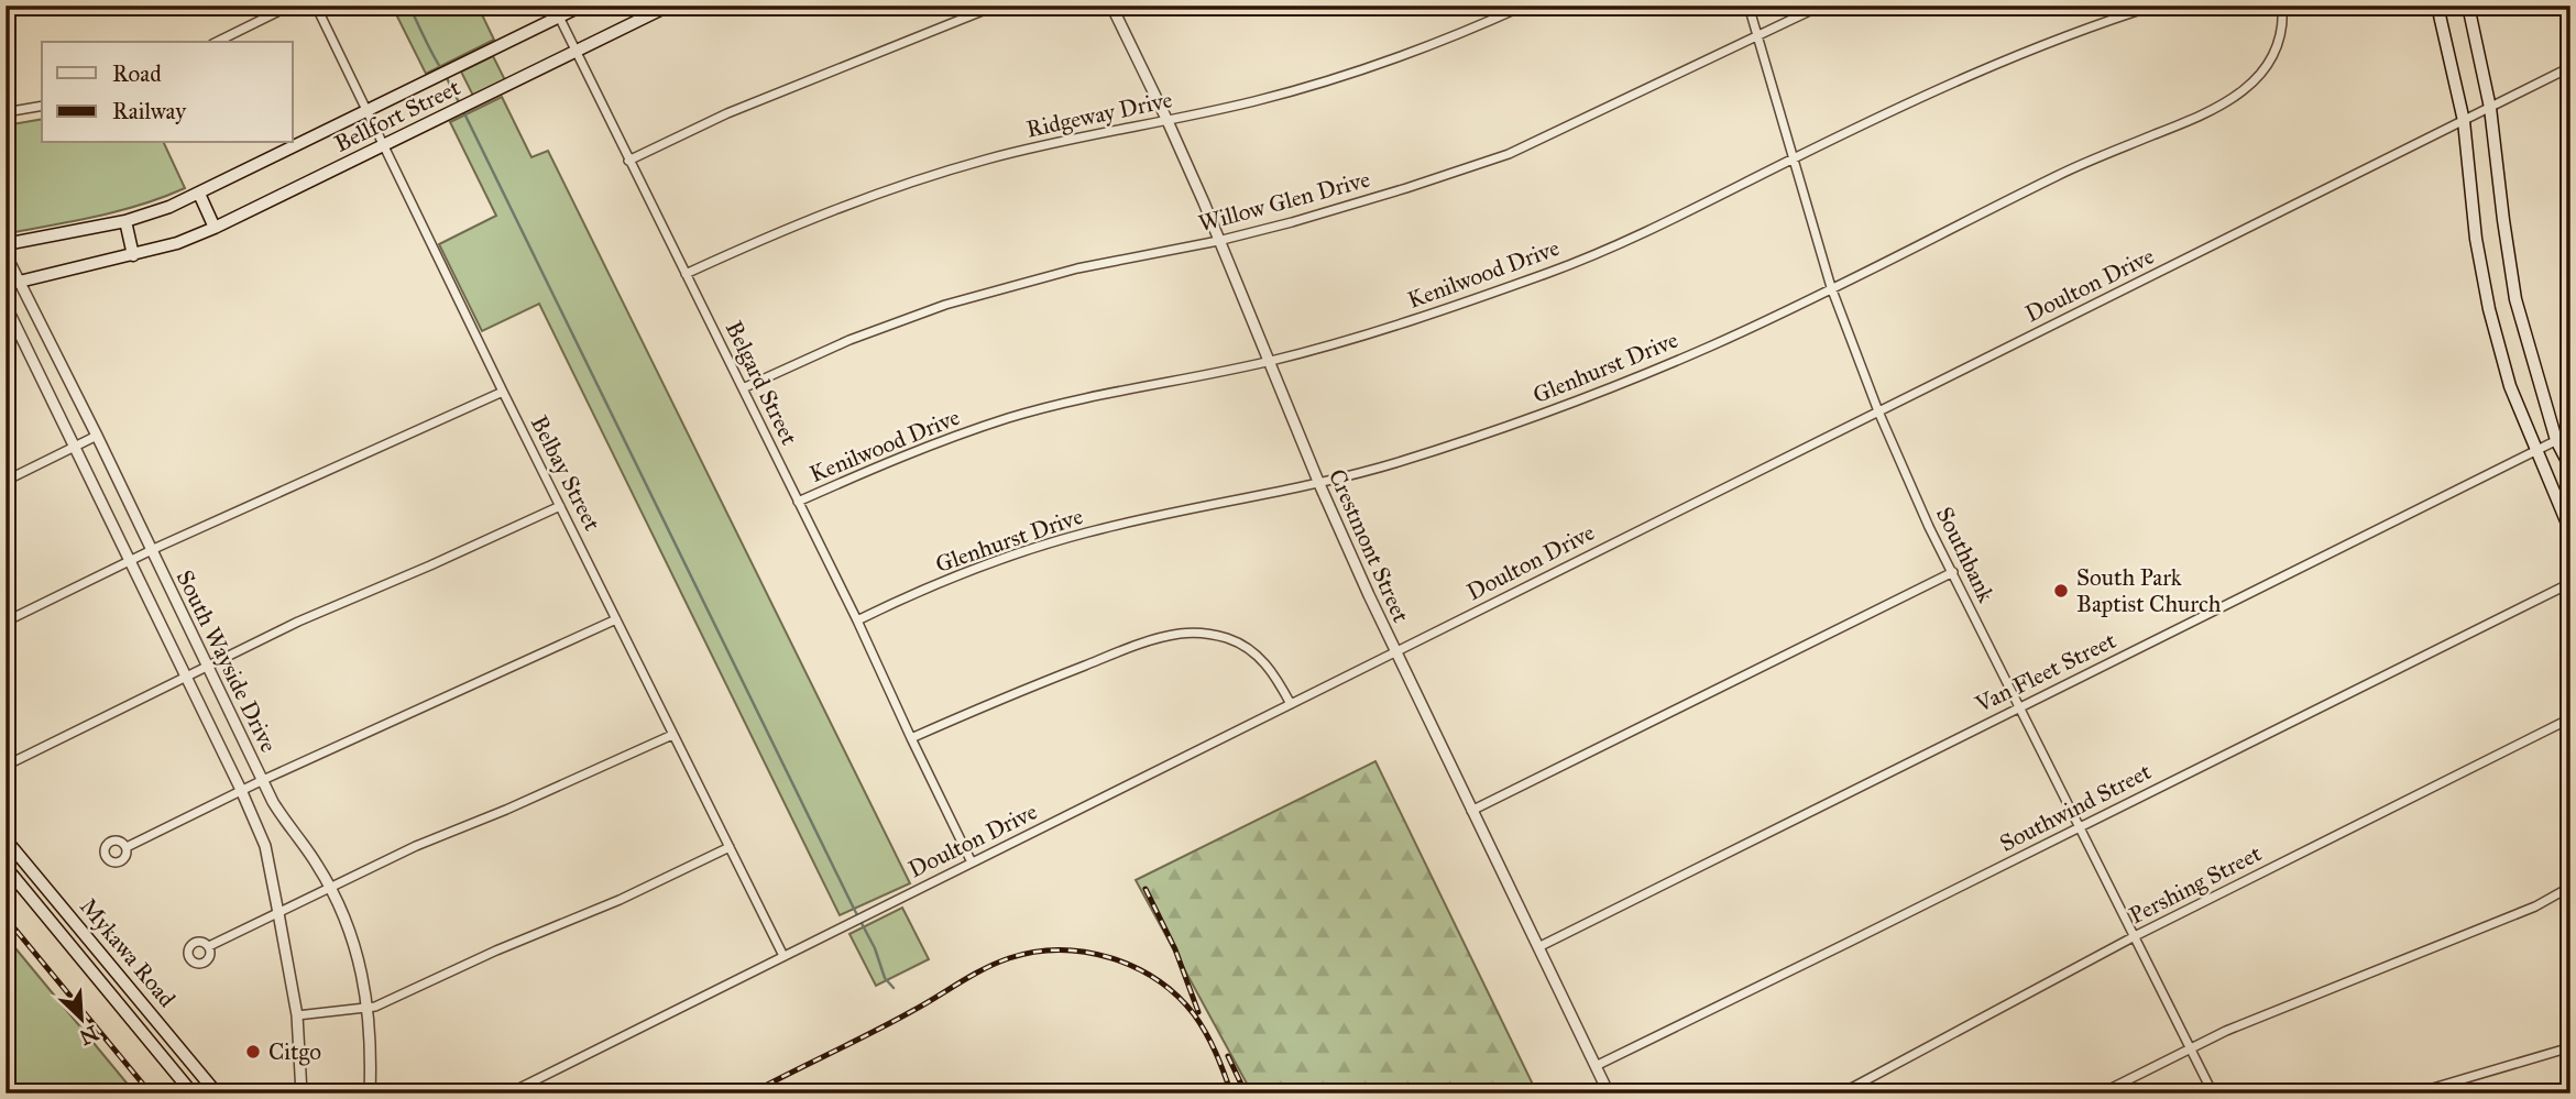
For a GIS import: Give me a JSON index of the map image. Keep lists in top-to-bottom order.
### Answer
{
  "streets": {
    "main road": ["Bellfort Street", "Mykawa Road"],
    "street": [
      "Ridgeway Drive",
      "Willow Glen Drive",
      "Kenilwood Drive",
      "Doulton Drive",
      "Glenhurst Drive",
      "Belgard Street",
      "Belbay Street",
      "Crestmont Street",
      "Southbank",
      "South Wayside Drive",
      "Van Fleet Street",
      "Southwind Street",
      "Pershing Street"
    ]
  },
  "crossings": [
    ["Ridgeway Drive", "Belgard Street"],
    ["Ridgeway Drive", "Crestmont Street"],
    ["Bellfort Street", "Belgard Street"],
    ["Bellfort Street", "Belbay Street"],
    ["Bellfort Street", "South Wayside Drive"],
    ["Willow Glen Drive", "Belgard Street"],
    ["Willow Glen Drive", "Crestmont Street"],
    ["Willow Glen Drive", "Southbank"],
    ["Kenilwood Drive", "Belgard Street"],
    ["Kenilwood Drive", "Crestmont Street"],
    ["Kenilwood Drive", "Southbank"],
    ["Doulton Drive", "Belgard Street"],
    ["Doulton Drive", "Belbay Street"],
    ["Doulton Drive", "Crestmont Street"],
    ["Doulton Drive", "Southbank"],
    ["Glenhurst Drive", "Belgard Street"],
    ["Glenhurst Drive", "Crestmont Street"],
    ["Glenhurst Drive", "Southbank"],
    ["Crestmont Street", "Van Fleet Street"],
    ["Crestmont Street", "Southwind Street"],
    ["Southbank", "Van Fleet Street"],
    ["Southbank", "Southwind Street"],
    ["Southbank", "Pershing Street"]
  ],
  "places": ["South Park Baptist Church", "Citgo"],
  "legend": ["Road", "Railway"],
  "north": "bottom right"
}
